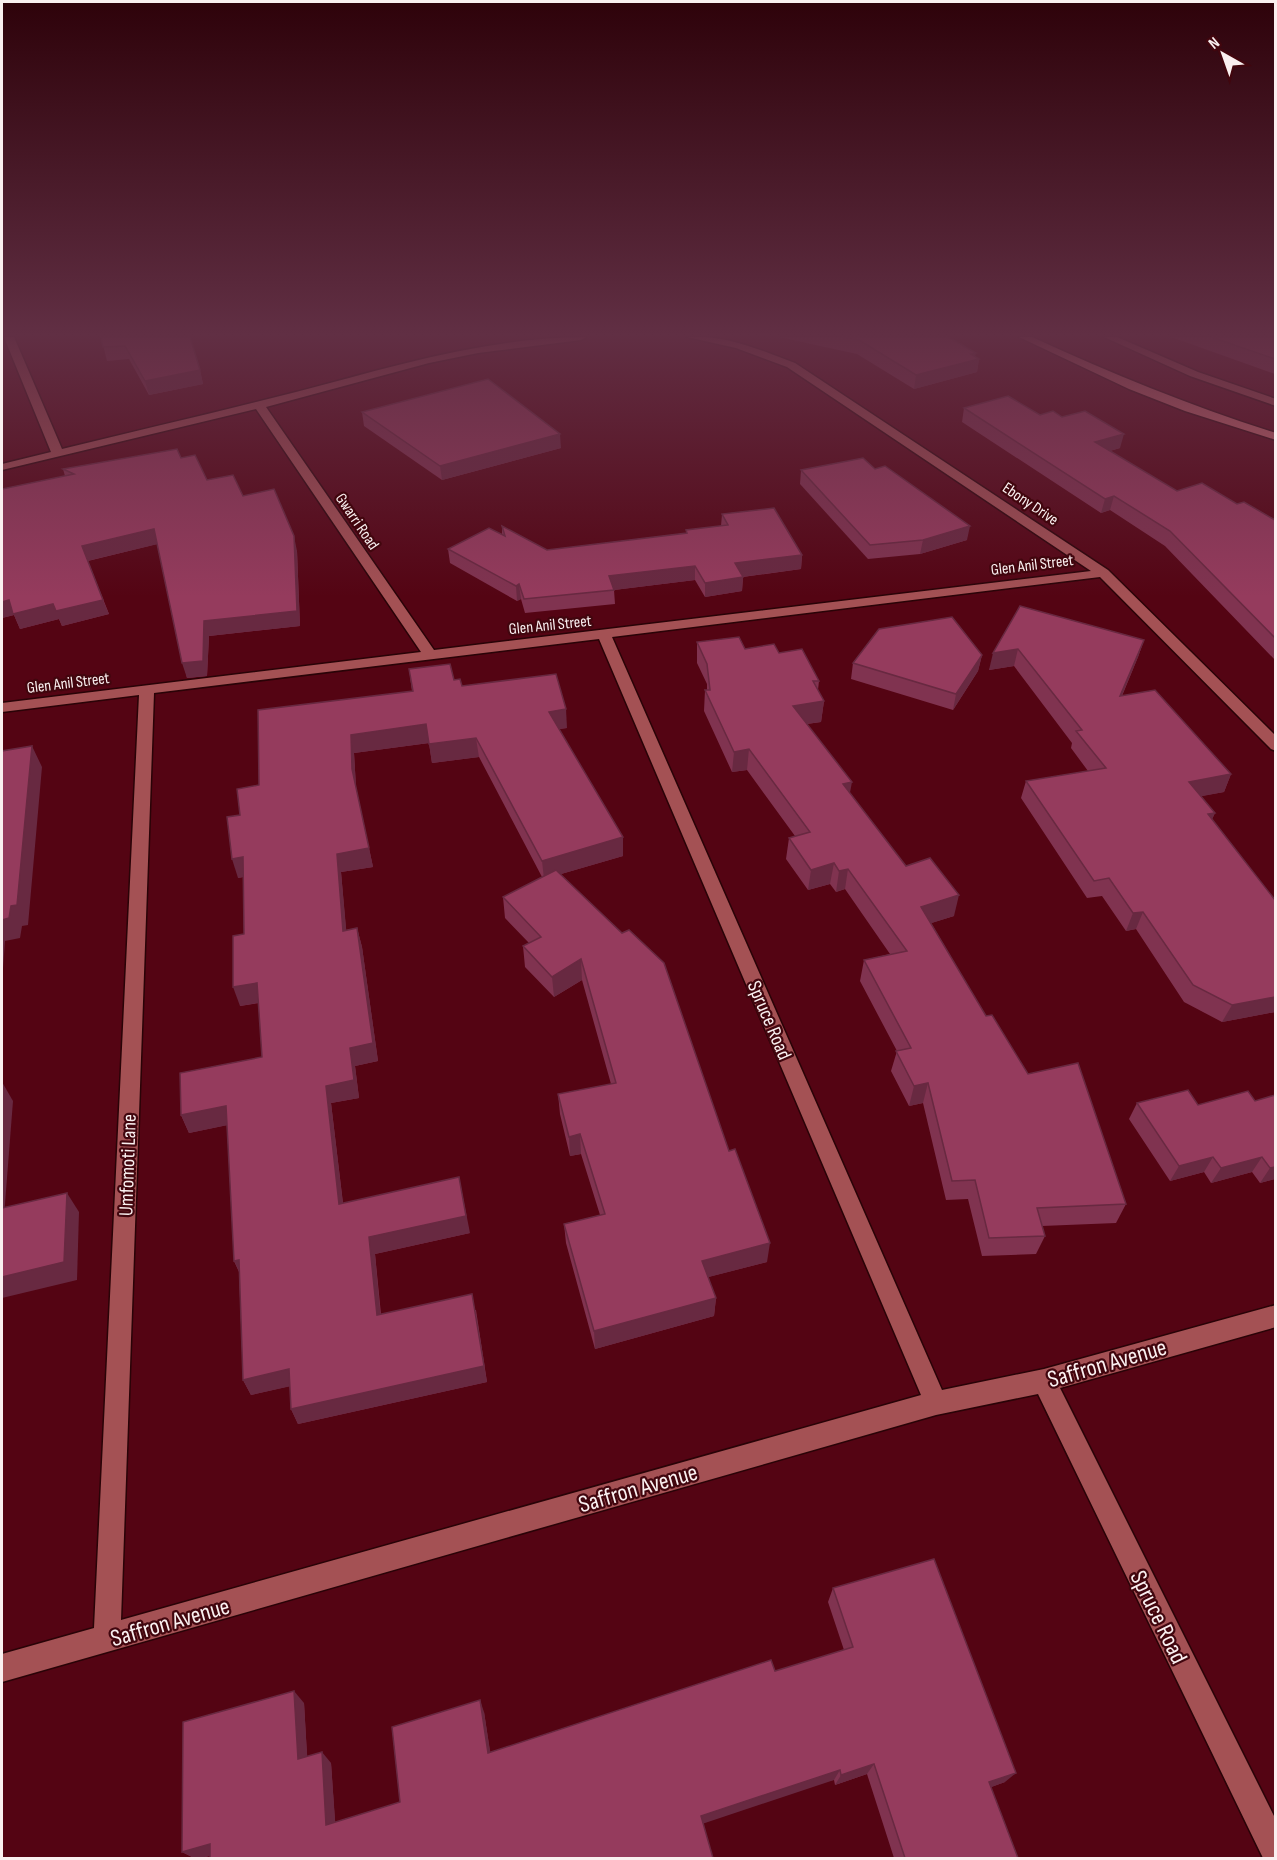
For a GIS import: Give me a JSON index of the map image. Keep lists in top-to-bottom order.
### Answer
{
  "streets": {
    "street": [
      "Ebony Drive",
      "Gwarri Road",
      "Glen Anil Street",
      "Spruce Road",
      "Umfomoti Lane",
      "Saffron Avenue"
    ]
  },
  "crossings": [
    ["Ebony Drive", "Glen Anil Street"],
    ["Gwarri Road", "Glen Anil Street"],
    ["Glen Anil Street", "Spruce Road"],
    ["Glen Anil Street", "Umfomoti Lane"],
    ["Spruce Road", "Saffron Avenue"],
    ["Umfomoti Lane", "Saffron Avenue"]
  ],
  "north": "top left"
}
